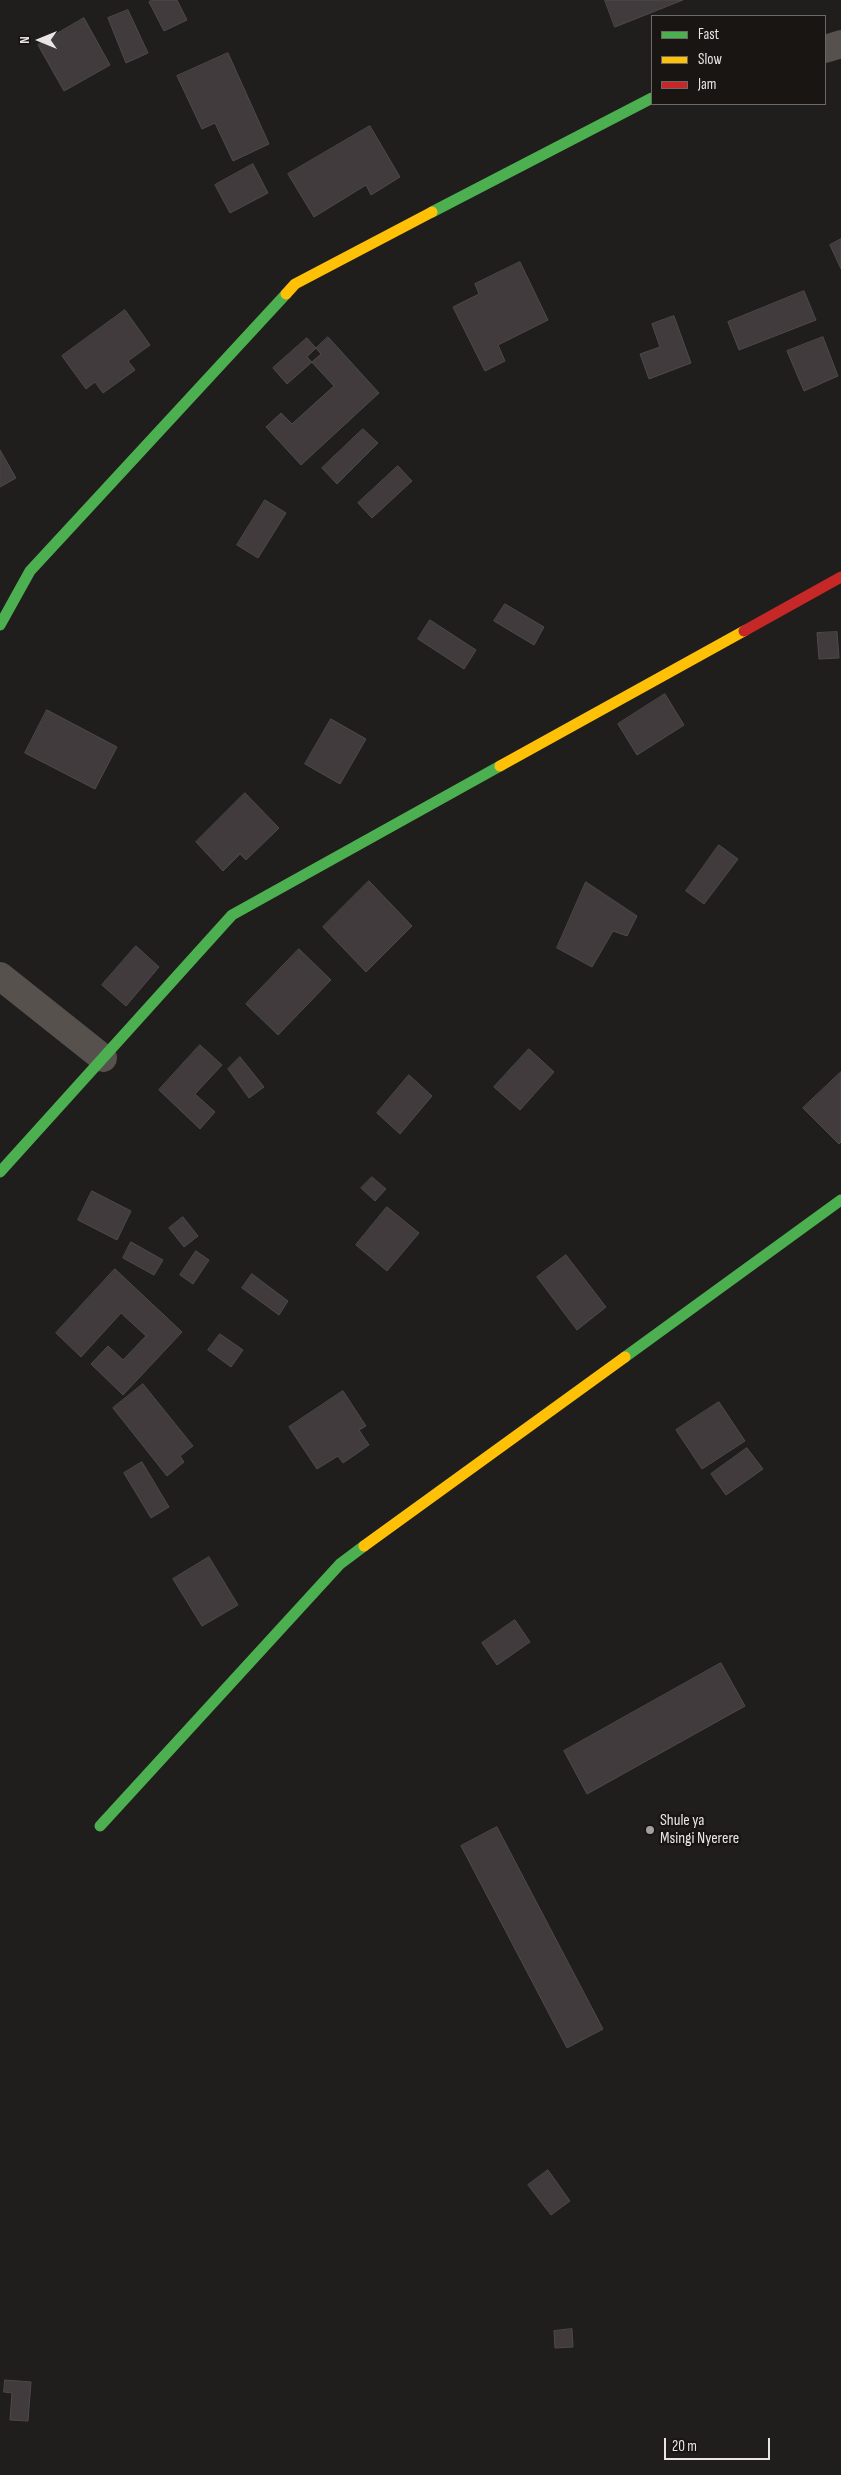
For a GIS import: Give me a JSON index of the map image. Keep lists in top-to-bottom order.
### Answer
{
  "places": ["Shule ya Msingi Nyerere"],
  "legend": ["Fast", "Slow", "Jam"],
  "scale_bar": "20 m",
  "north": "left"
}
